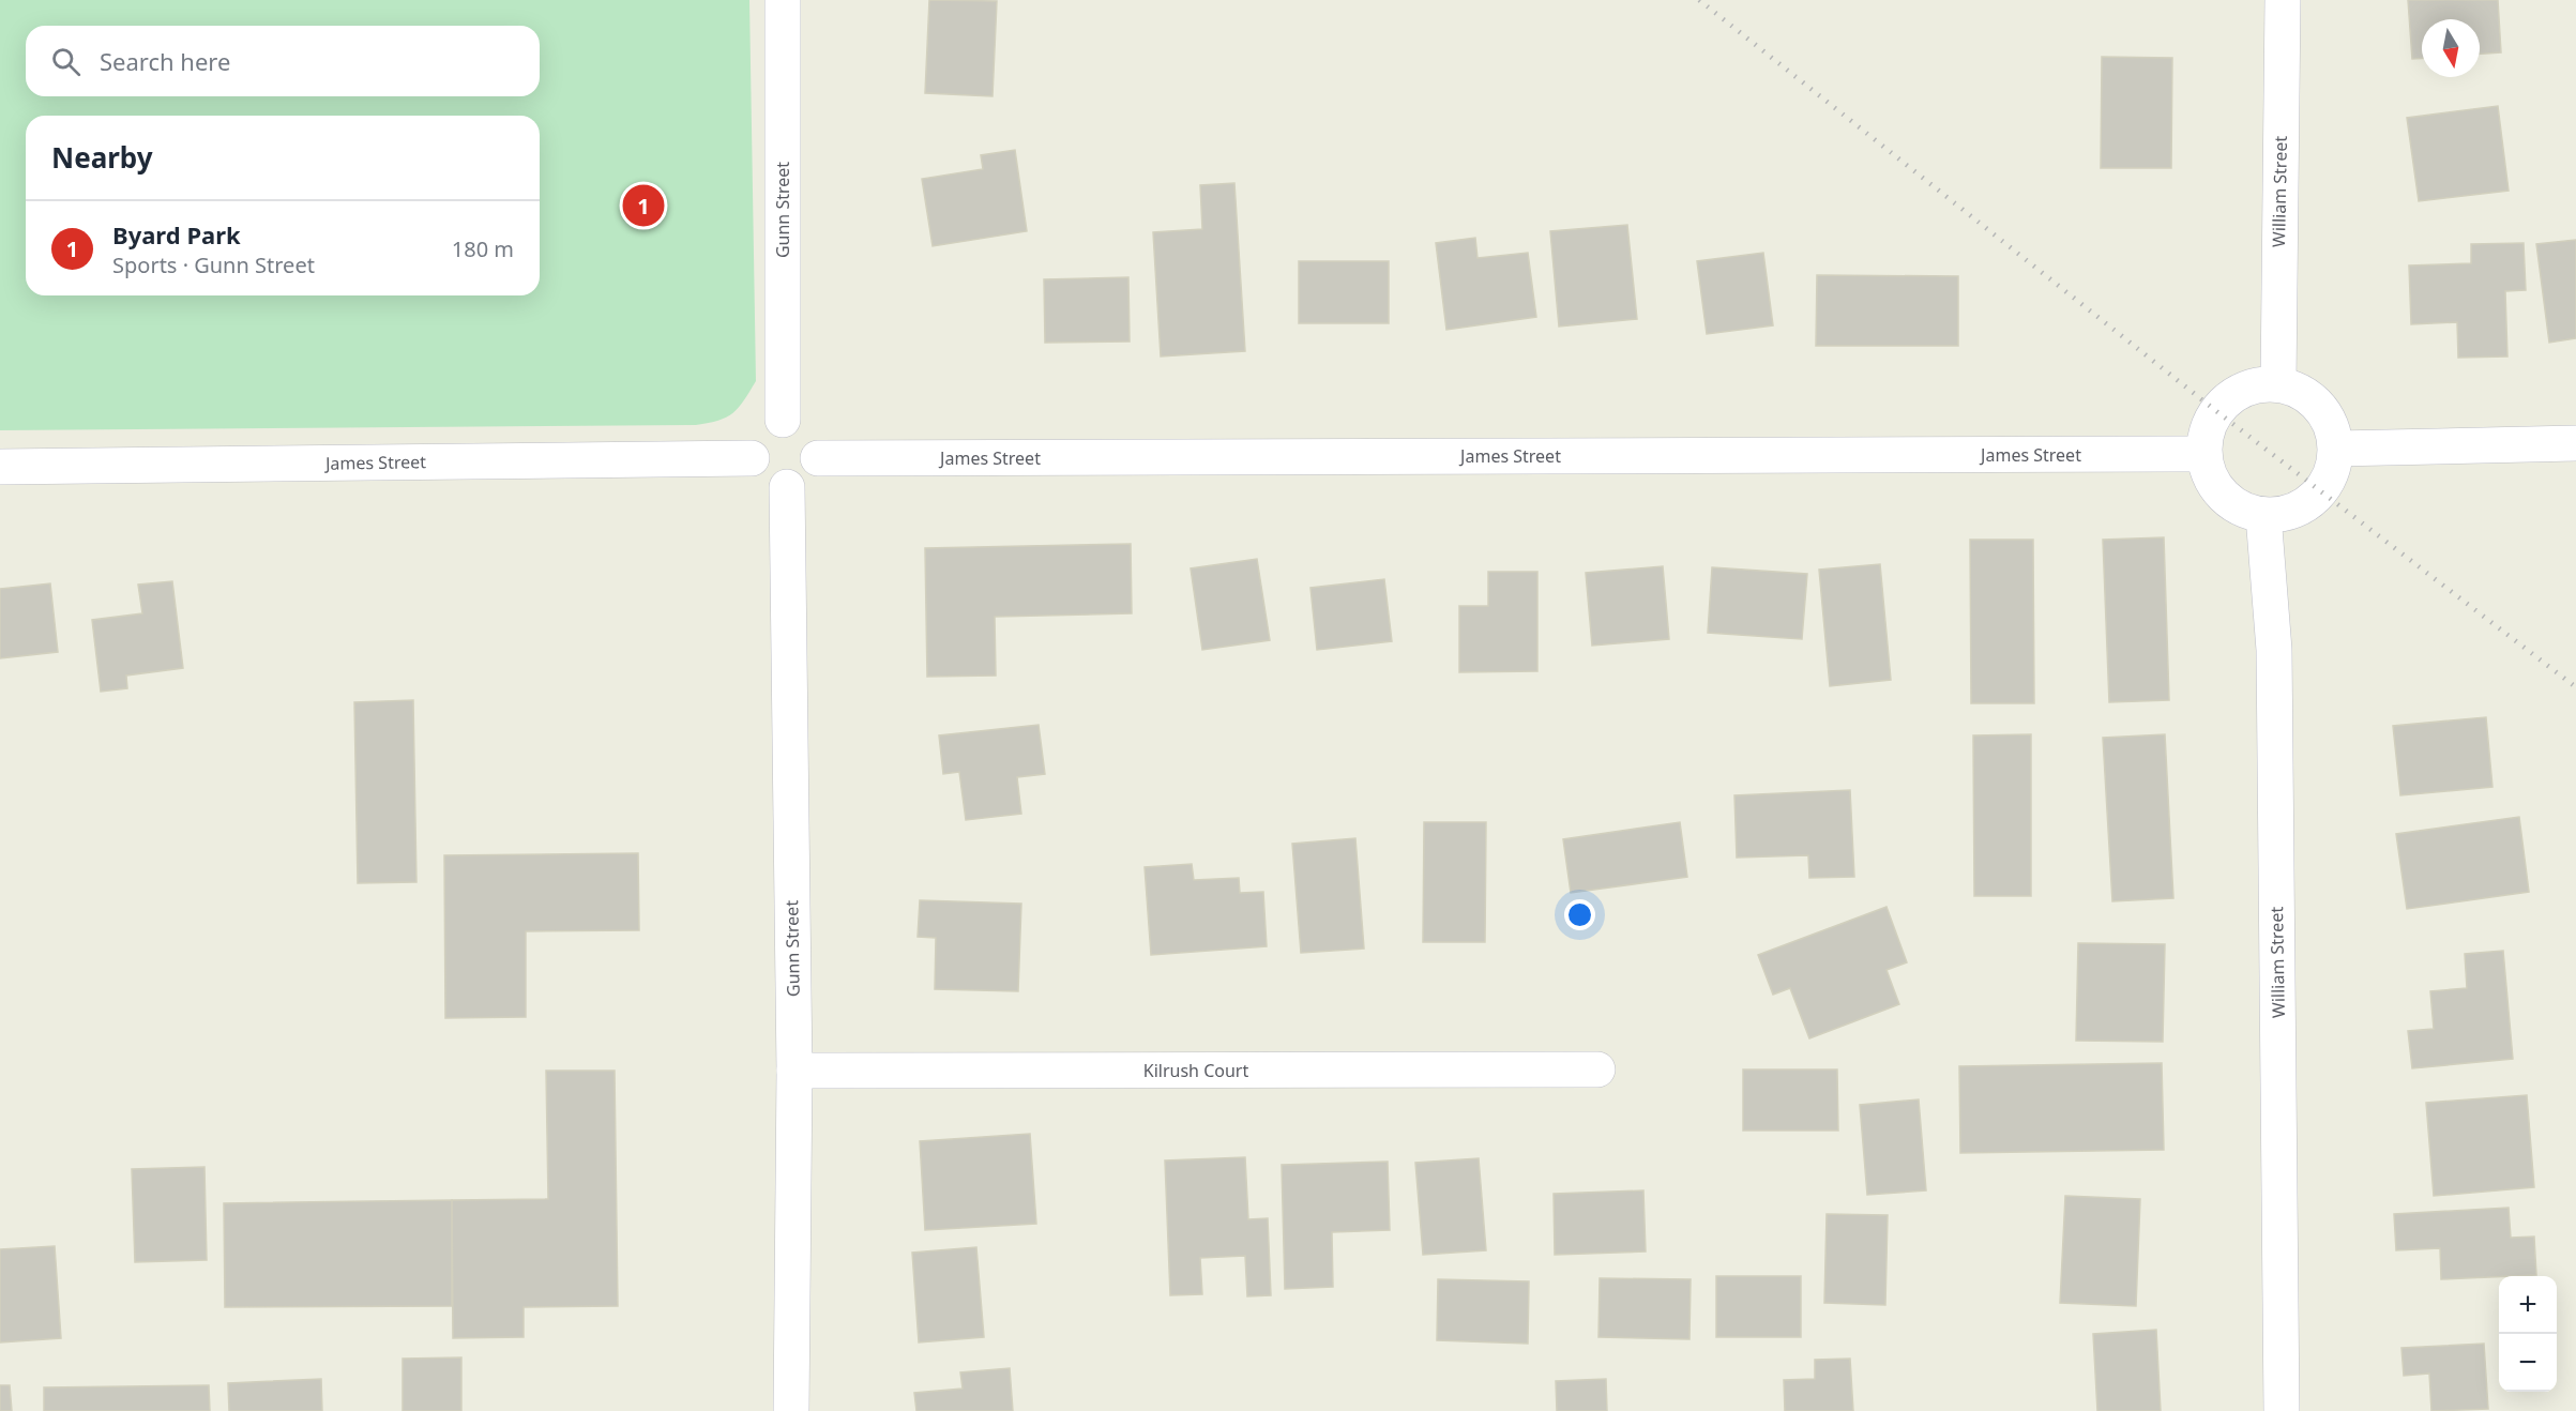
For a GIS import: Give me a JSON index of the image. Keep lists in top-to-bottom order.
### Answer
{
  "streets": {
    "street": [
      "William Street",
      "Gunn Street",
      "James Street",
      "Kilrush Court"
    ]
  },
  "crossings": [
    ["William Street", "James Street"],
    ["Gunn Street", "James Street"],
    ["Gunn Street", "Kilrush Court"]
  ],
  "north": "bottom",
  "page": {
    "search": "Search here",
    "heading": "Nearby",
    "pins": "1",
    "list": [
      {
        "mark": "1",
        "name": "Byard Park",
        "note": "Sports · Gunn Street",
        "value": "180 m"
      }
    ],
    "map_buttons": ["+", "−"]
  }
}
